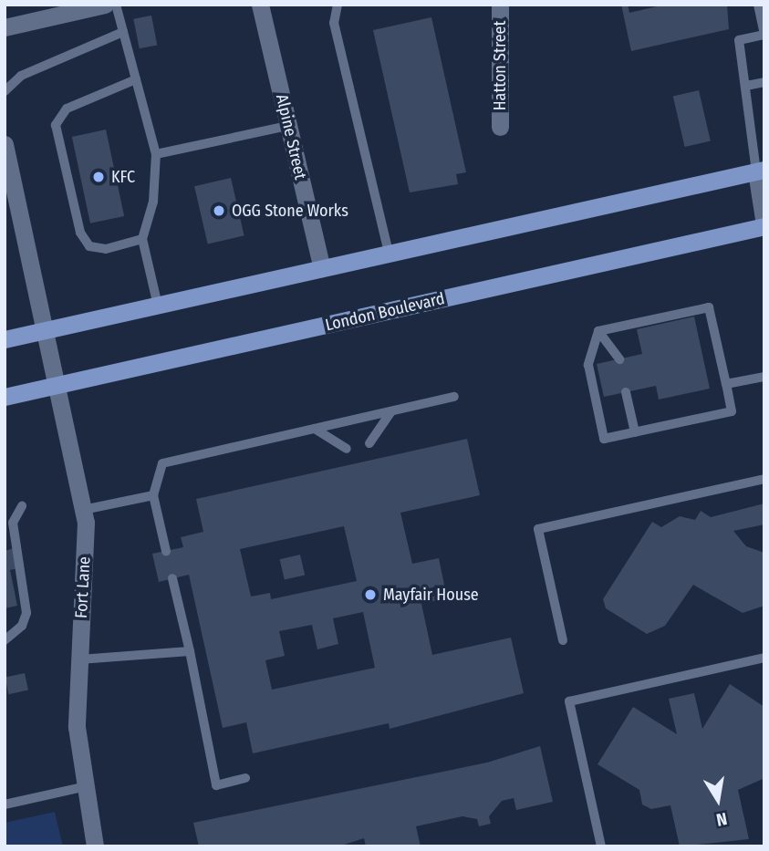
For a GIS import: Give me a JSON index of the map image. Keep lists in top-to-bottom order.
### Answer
{
  "streets": {
    "main road": ["London Boulevard"],
    "street": ["Hatton Street", "Alpine Street", "Fort Lane"]
  },
  "crossings": [
    ["London Boulevard", "Fort Lane"]
  ],
  "places": ["KFC", "OGG Stone Works", "Mayfair House"],
  "north": "bottom"
}
